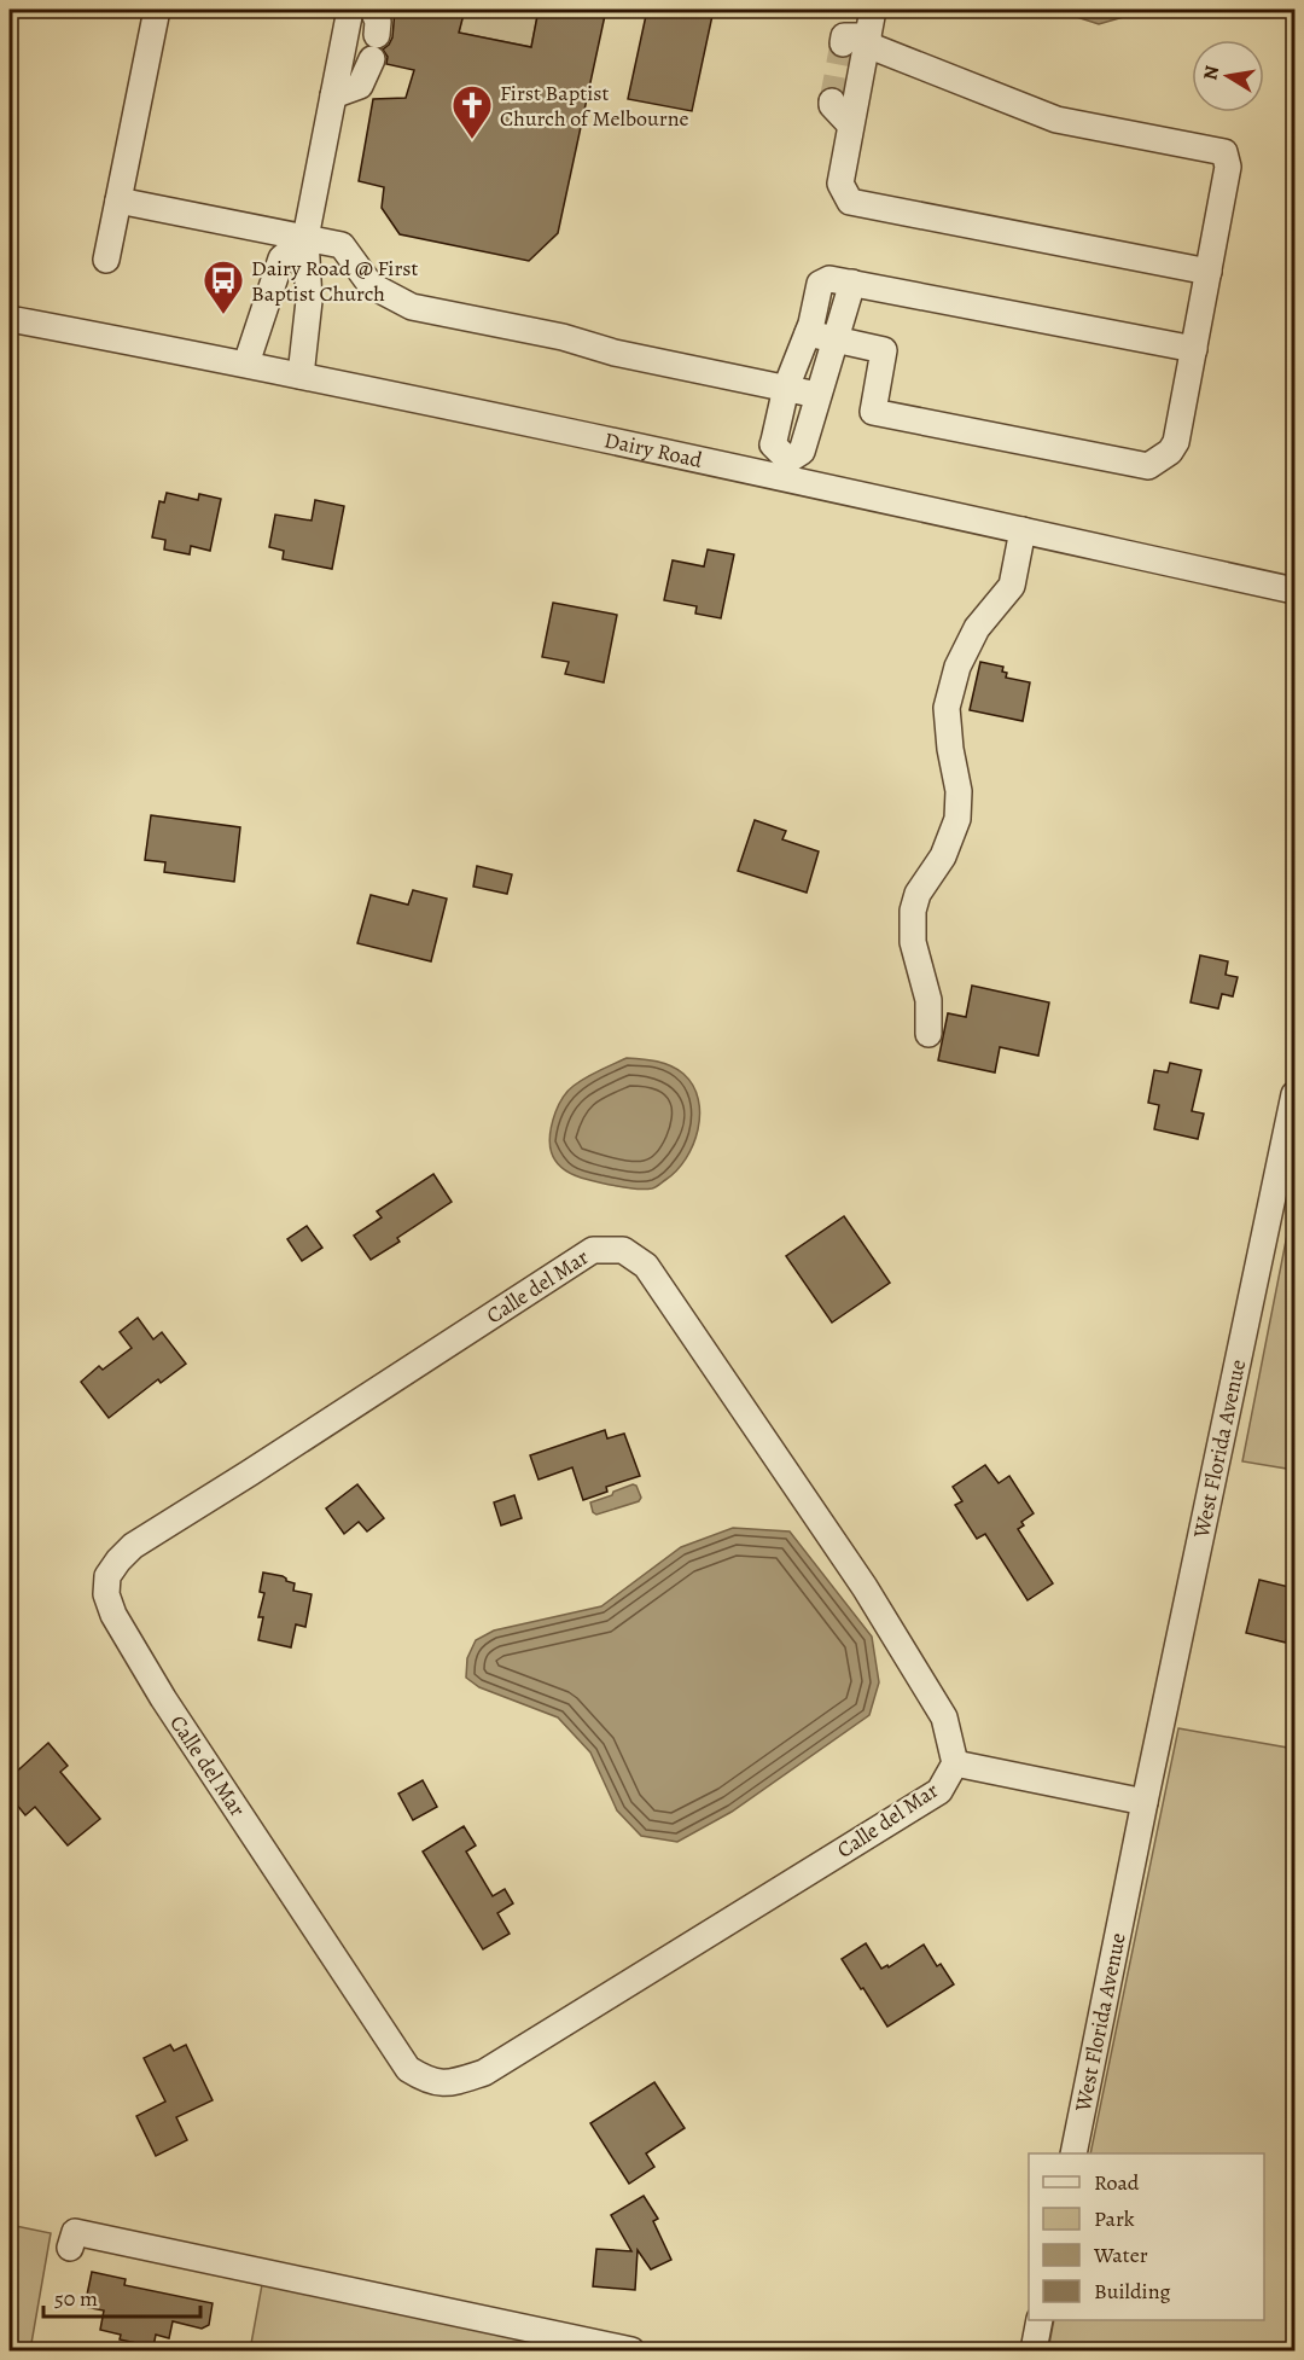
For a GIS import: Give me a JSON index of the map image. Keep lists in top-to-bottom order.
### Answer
{
  "streets": {
    "street": ["Dairy Road", "Calle del Mar", "West Florida Avenue"]
  },
  "places": {
    "church": ["First Baptist Church of Melbourne"],
    "bus stop": ["Dairy Road @ First Baptist Church"]
  },
  "legend": [
    "Road",
    "Park",
    "Water",
    "Building"
  ],
  "scale_bar": "50 m",
  "north": "left"
}
